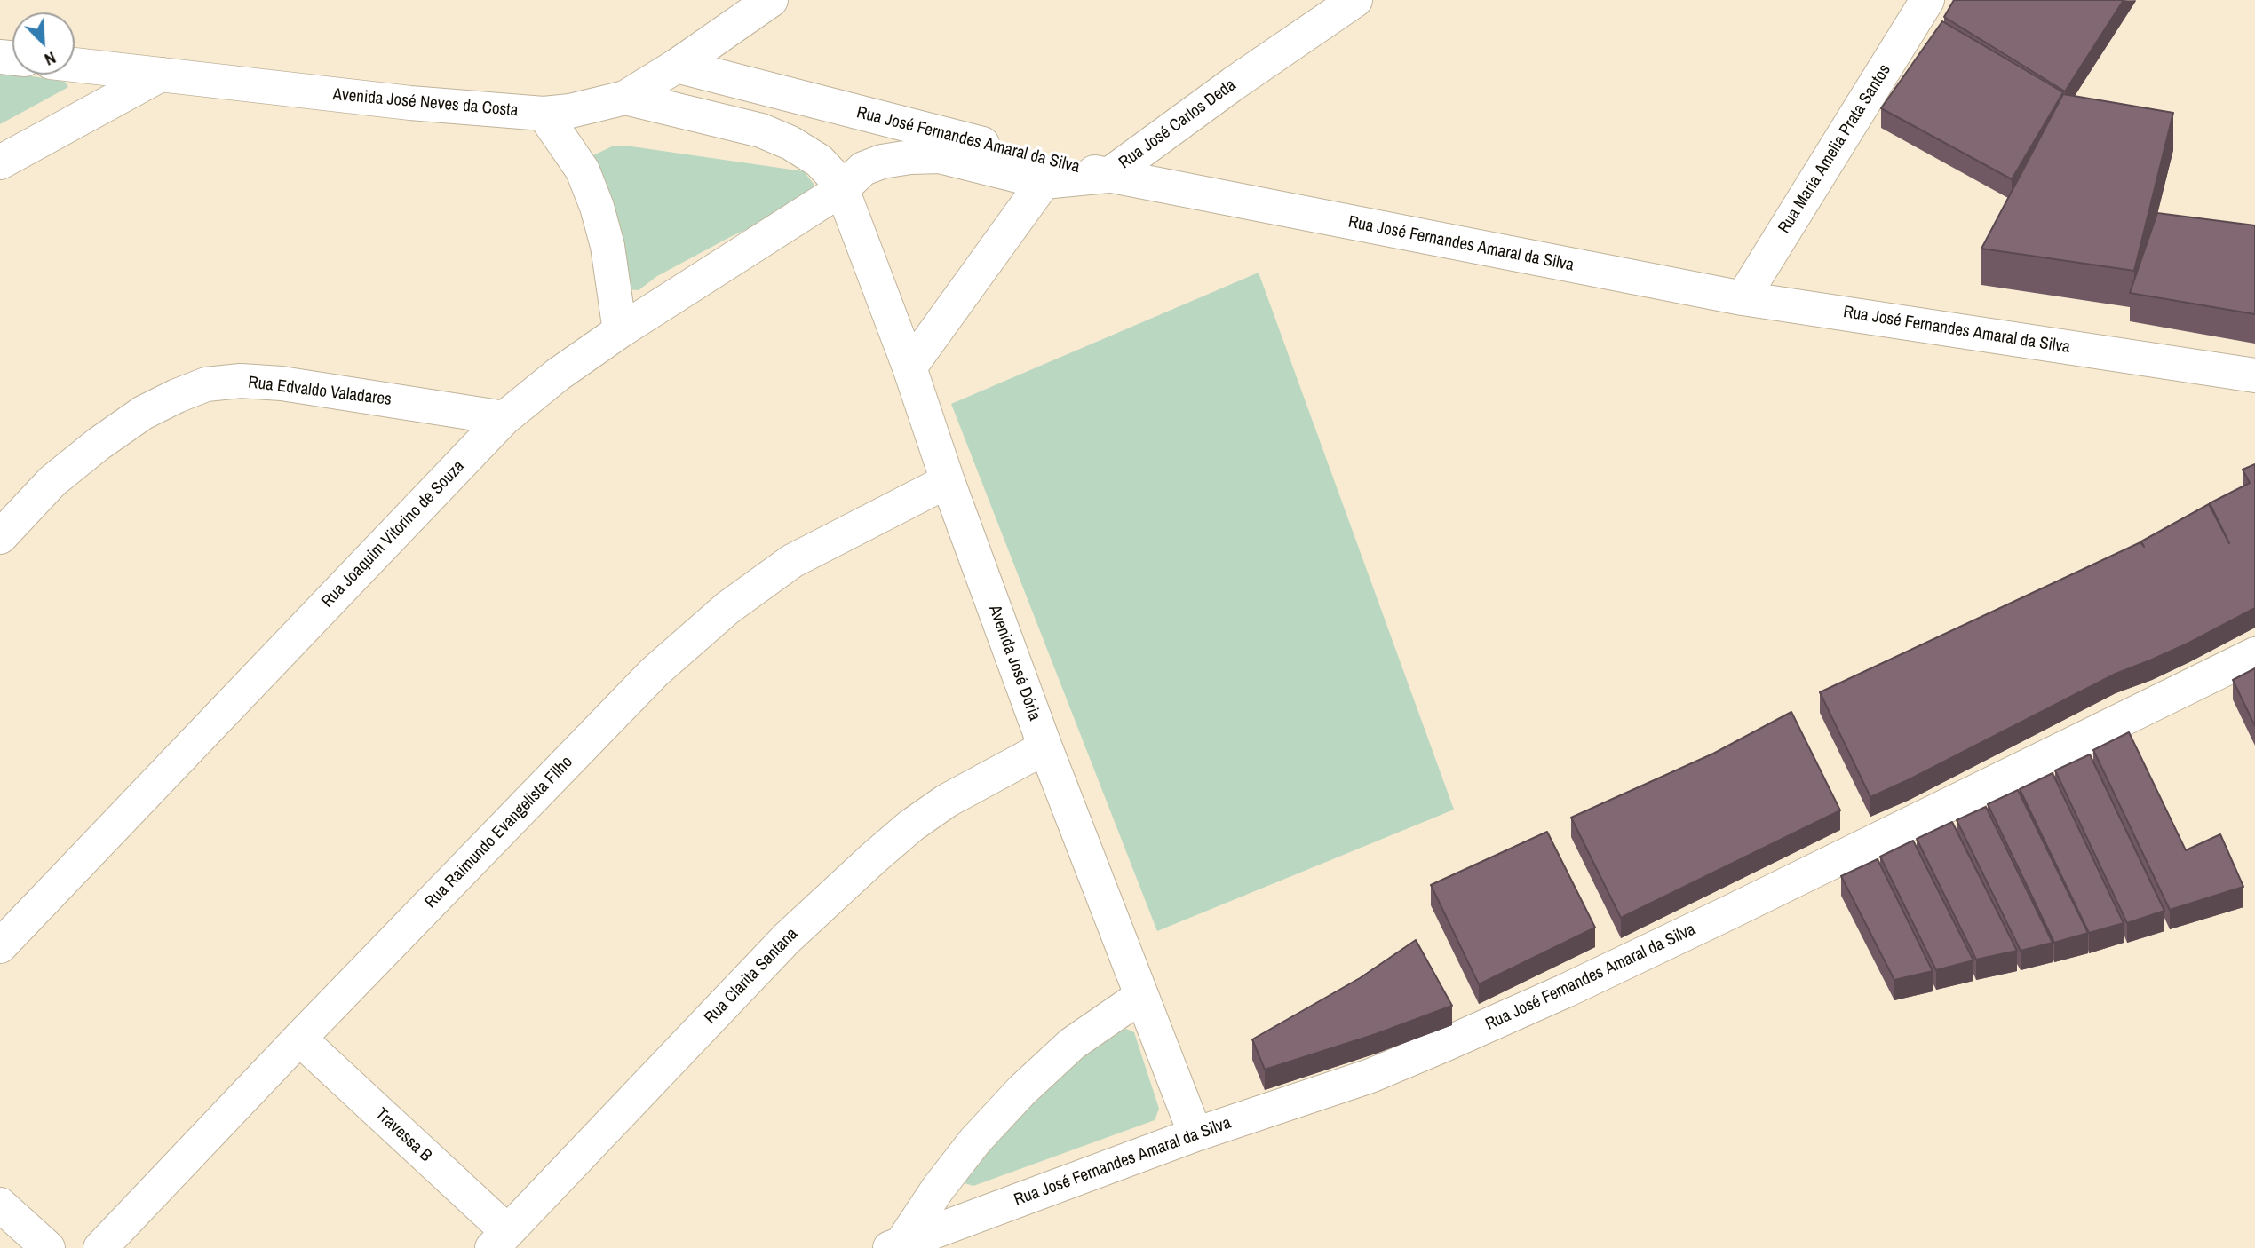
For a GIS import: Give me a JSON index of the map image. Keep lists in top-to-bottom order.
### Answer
{
  "streets": {
    "street": [
      "Avenida José Neves da Costa",
      "Rua José Carlos Deda",
      "Rua José Fernandes Amaral da Silva",
      "Rua Maria Amelia Prata Santos",
      "Rua Edvaldo Valadares",
      "Rua Joaquim Vitorino de Souza",
      "Avenida José Dória",
      "Rua Raimundo Evangelista Filho",
      "Rua Clarita Santana",
      "Travessa B"
    ]
  },
  "crossings": [
    ["Avenida José Neves da Costa", "Rua José Fernandes Amaral da Silva"],
    ["Rua José Carlos Deda", "Rua José Fernandes Amaral da Silva"],
    ["Rua José Carlos Deda", "Rua Joaquim Vitorino de Souza"],
    ["Rua José Carlos Deda", "Avenida José Dória"],
    ["Rua José Fernandes Amaral da Silva", "Rua Maria Amelia Prata Santos"],
    ["Rua José Fernandes Amaral da Silva", "Avenida José Dória"],
    ["Rua Edvaldo Valadares", "Rua Joaquim Vitorino de Souza"],
    ["Rua Joaquim Vitorino de Souza", "Avenida José Dória"],
    ["Avenida José Dória", "Rua Raimundo Evangelista Filho"],
    ["Avenida José Dória", "Rua Clarita Santana"],
    ["Rua Raimundo Evangelista Filho", "Travessa B"],
    ["Rua Clarita Santana", "Travessa B"]
  ],
  "north": "bottom right"
}
